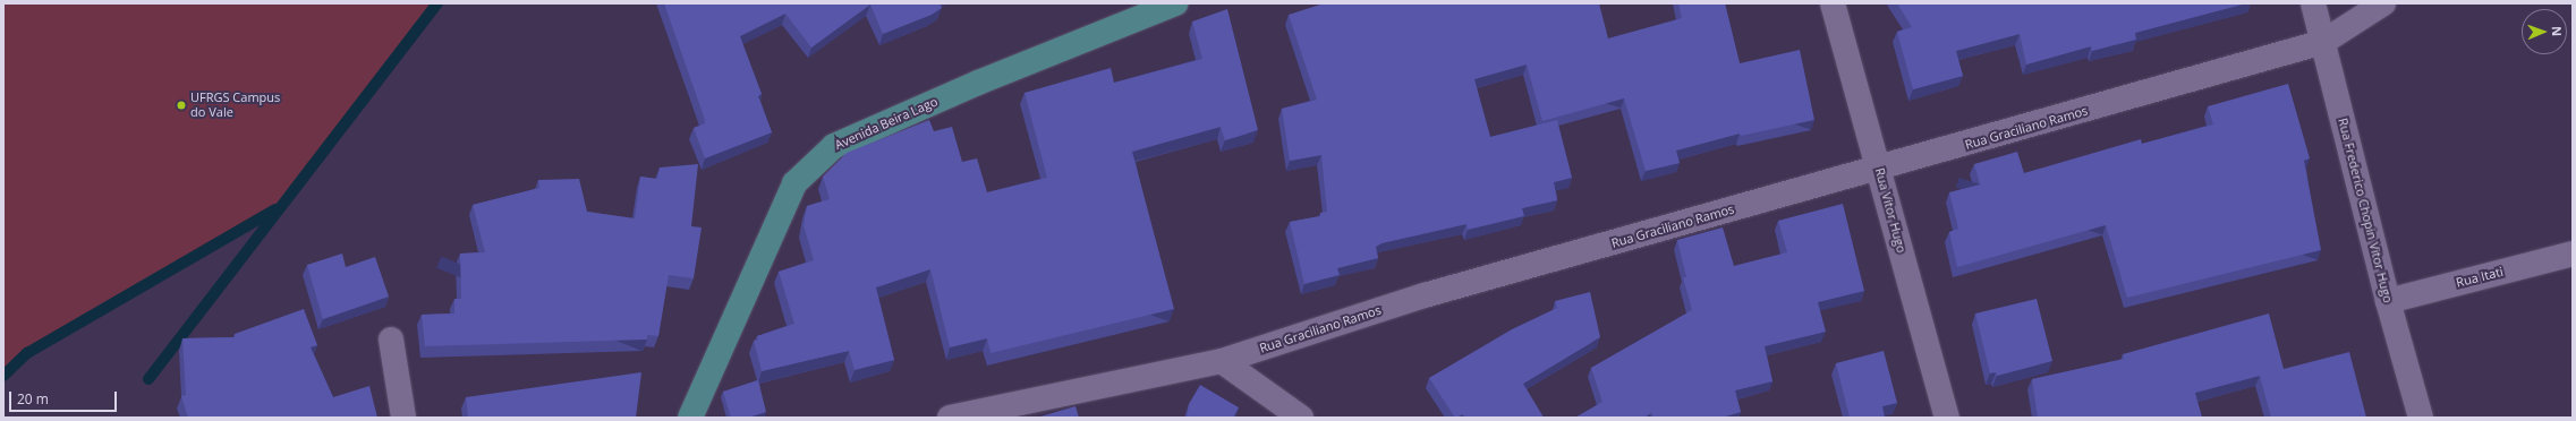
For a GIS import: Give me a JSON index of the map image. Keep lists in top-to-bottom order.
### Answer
{
  "streets": {
    "main road": ["Avenida Beira Lago"],
    "street": [
      "Rua Graciliano Ramos",
      "Rua Vitor Hugo",
      "Rua Frederico Chopin Vitor Hugo",
      "Rua Itati"
    ]
  },
  "crossings": [
    ["Rua Graciliano Ramos", "Rua Vitor Hugo"],
    ["Rua Graciliano Ramos", "Rua Frederico Chopin Vitor Hugo"],
    ["Rua Frederico Chopin Vitor Hugo", "Rua Itati"]
  ],
  "places": ["UFRGS Campus do Vale"],
  "scale_bar": "20 m",
  "north": "right"
}
